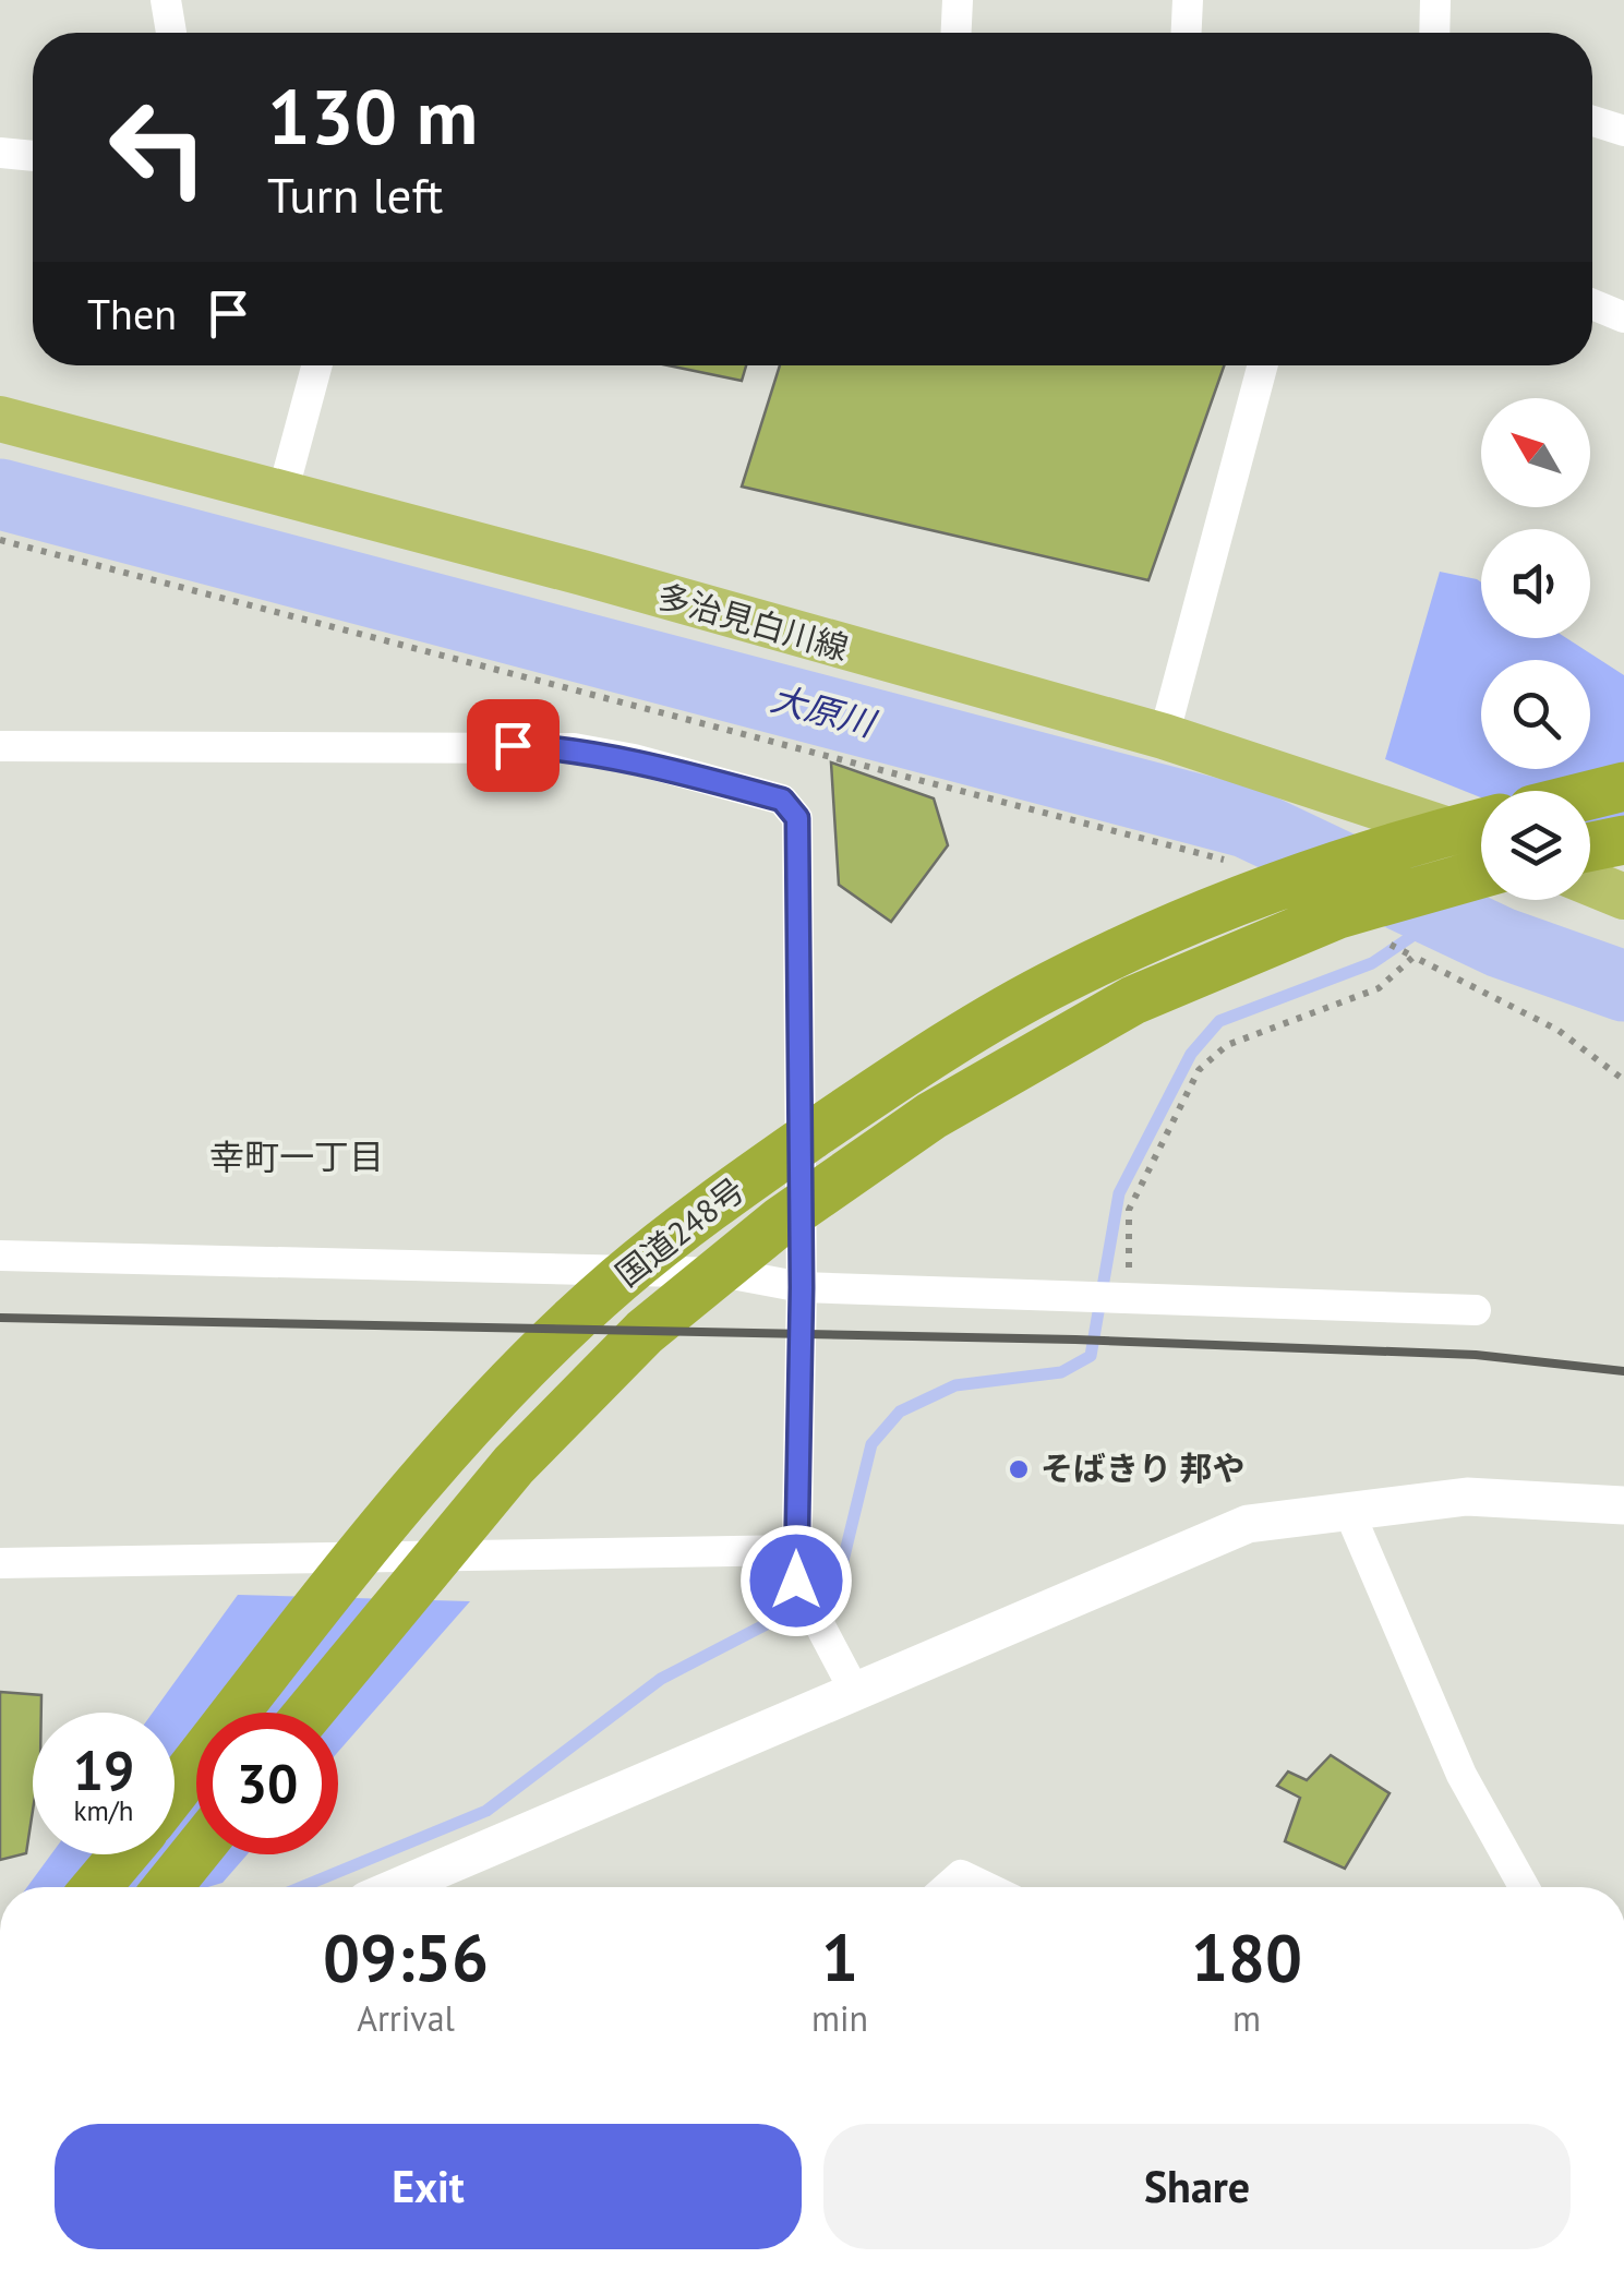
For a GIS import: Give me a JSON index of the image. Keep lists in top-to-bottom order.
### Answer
{
  "streets": {
    "highway": ["国道248号"],
    "main road": ["多治見白川線"]
  },
  "districts": ["幸町一丁目"],
  "water": ["大原川"],
  "places": ["そばきり 邦や"],
  "north": "top left",
  "page": {
    "turn": ["130 m", "Turn left"],
    "then": "Then",
    "speed": "19 km/h",
    "limit": "30",
    "eta": [
      "09:56",
      "Arrival",
      "1",
      "min",
      "180",
      "m"
    ],
    "buttons": ["Exit", "Share"]
  }
}
